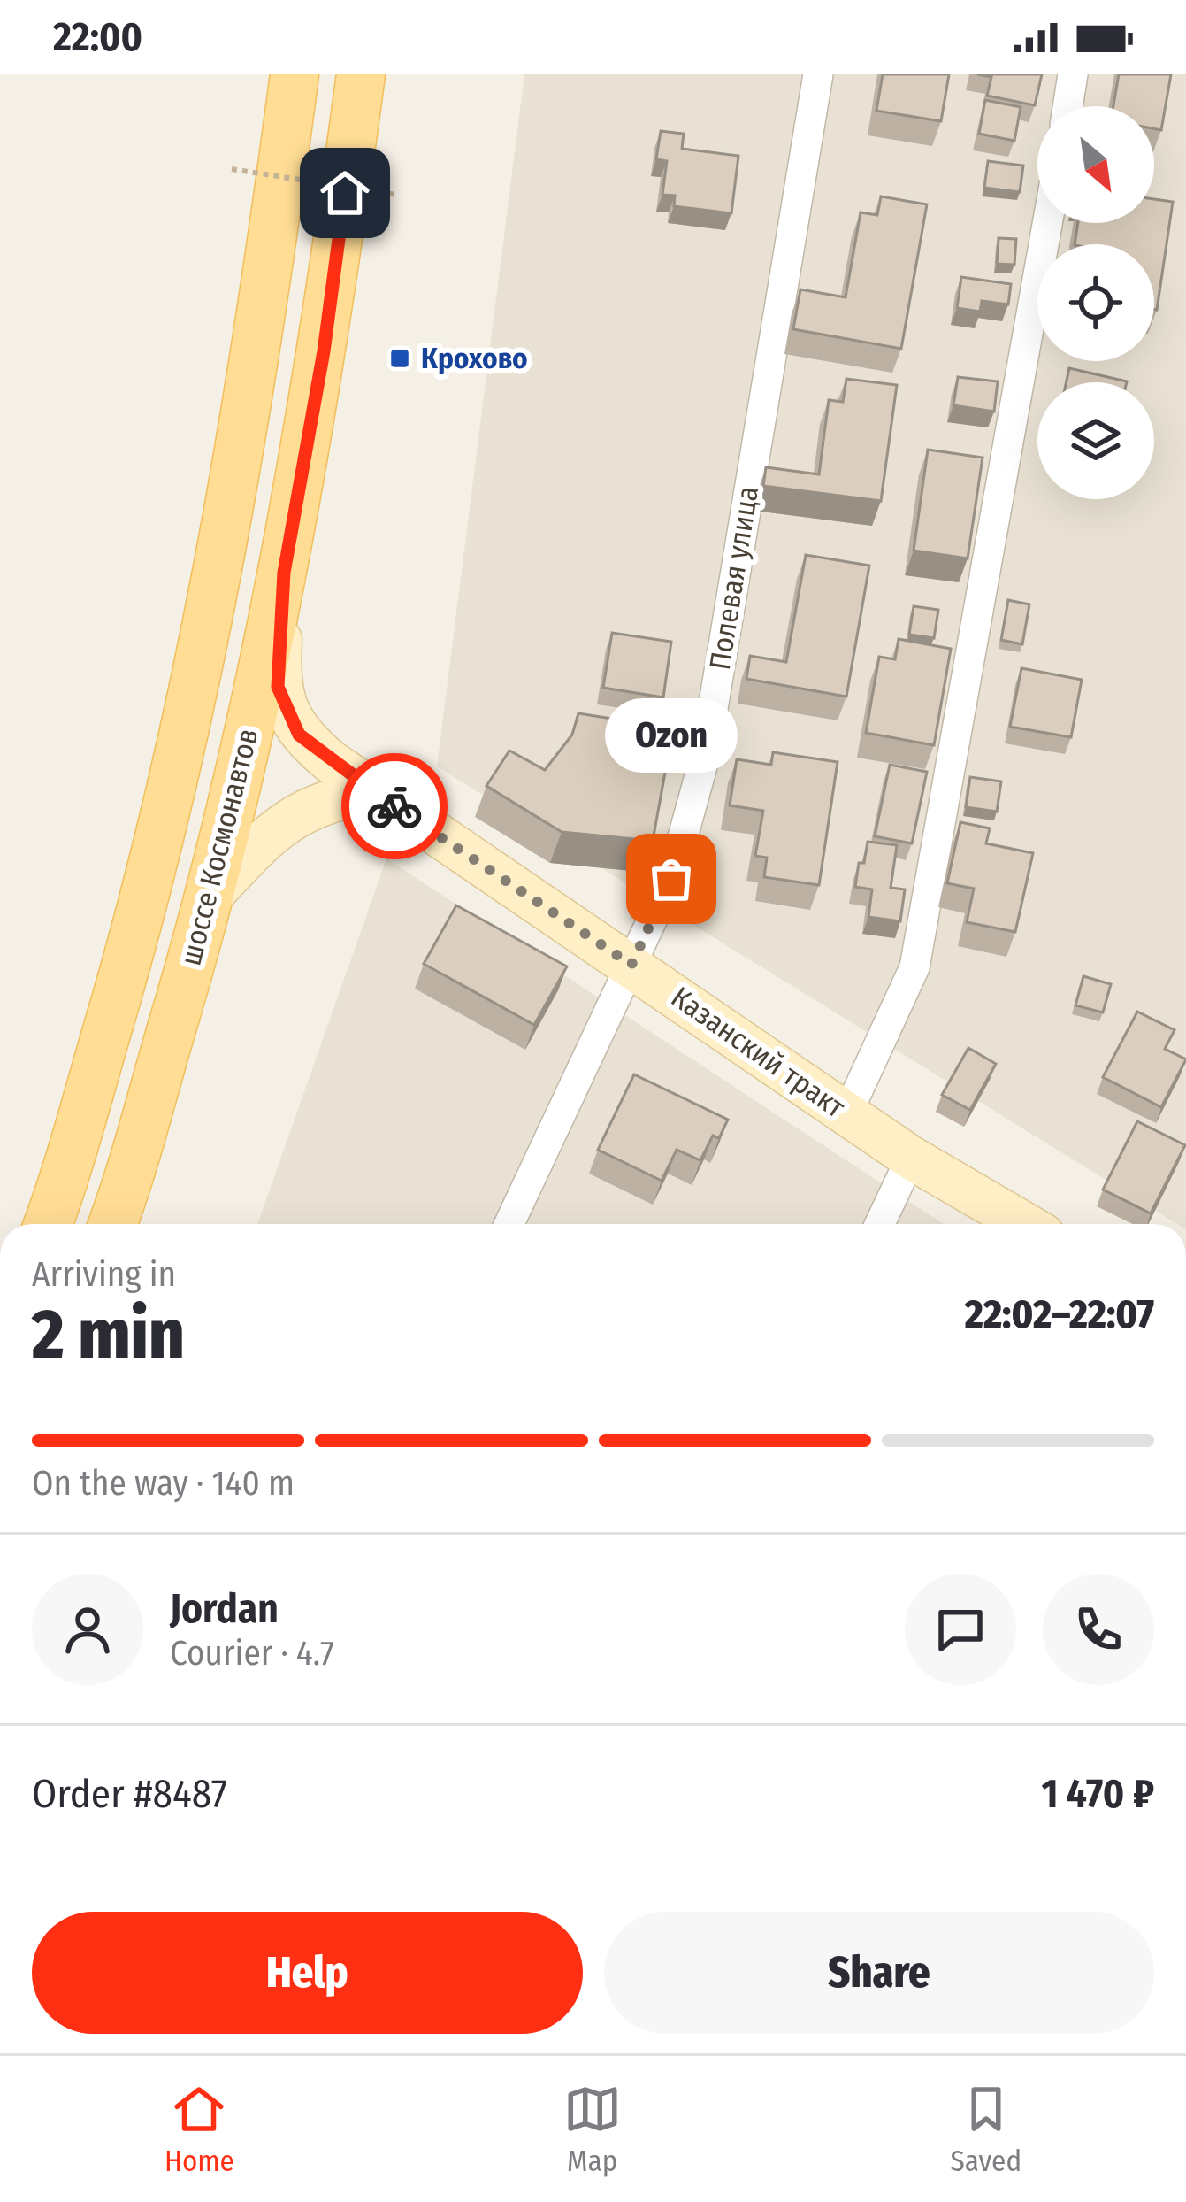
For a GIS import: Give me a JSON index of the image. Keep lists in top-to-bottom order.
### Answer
{
  "streets": {
    "main road": ["шоссе Космонавтов"],
    "street": ["Полевая улица", "Казанский тракт"]
  },
  "crossings": [
    ["Полевая улица", "Казанский тракт"],
    ["шоссе Космонавтов", "Казанский тракт"]
  ],
  "places": {
    "transit": ["Крохово"],
    "other": ["Ozon"]
  },
  "north": "bottom right",
  "page": {
    "status": "22:00",
    "bubble": "Ozon",
    "heading": ["2 min", "Arriving in", "22:02–22:07"],
    "panel": [
      "Jordan",
      "Courier · 4.7",
      "Order #8487",
      "1 470 ₽"
    ],
    "bar": "On the way · 140 m",
    "buttons": ["Help", "Share"],
    "tabs": ["Home", "Map", "Saved"]
  }
}
